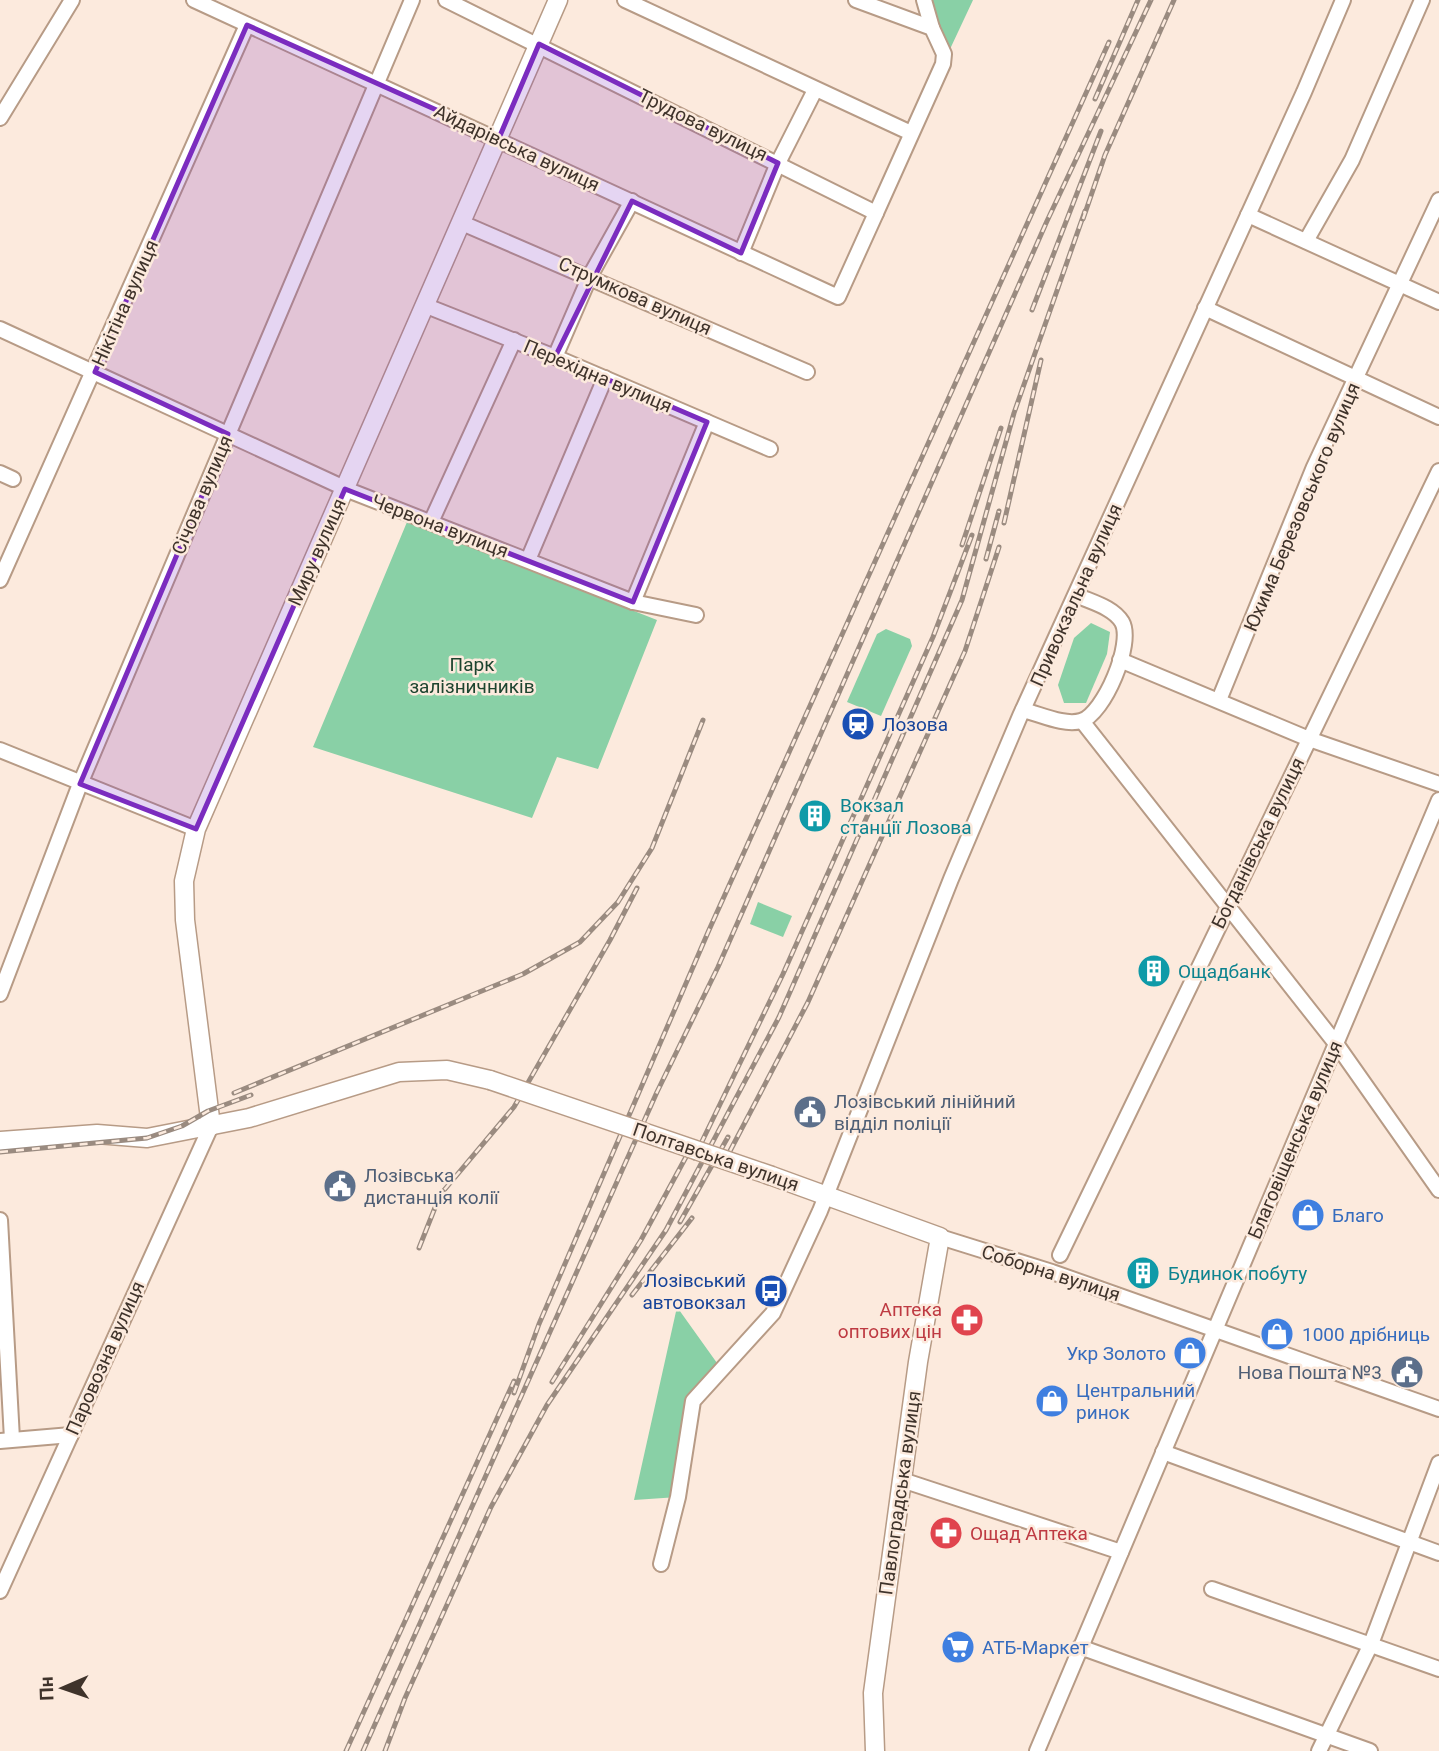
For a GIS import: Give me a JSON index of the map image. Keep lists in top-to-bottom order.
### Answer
{
  "streets": {
    "main road": ["Миру вулиця", "Полтавська вулиця", "Павлоградська вулиця"],
    "street": [
      "Трудова вулиця",
      "Айдарівська вулиця",
      "Струмкова вулиця",
      "Нікітіна вулиця",
      "Перехідна вулиця",
      "Січова вулиця",
      "Юхима Березовського вулиця",
      "Червона вулиця",
      "Привокзальна вулиця",
      "Богданівська вулиця",
      "Благовіщенська вулиця",
      "Соборна вулиця",
      "Паровозна вулиця"
    ]
  },
  "crossings": [
    ["Трудова вулиця", "Айдарівська вулиця"],
    ["Трудова вулиця", "Миру вулиця"],
    ["Айдарівська вулиця", "Нікітіна вулиця"],
    ["Айдарівська вулиця", "Січова вулиця"],
    ["Айдарівська вулиця", "Миру вулиця"],
    ["Струмкова вулиця", "Миру вулиця"],
    ["Нікітіна вулиця", "Червона вулиця"],
    ["Перехідна вулиця", "Миру вулиця"],
    ["Січова вулиця", "Червона вулиця"],
    ["Червона вулиця", "Миру вулиця"],
    ["Миру вулиця", "Полтавська вулиця"],
    ["Миру вулиця", "Паровозна вулиця"],
    ["Привокзальна вулиця", "Полтавська вулиця"],
    ["Благовіщенська вулиця", "Соборна вулиця"],
    ["Полтавська вулиця", "Соборна вулиця"],
    ["Полтавська вулиця", "Паровозна вулиця"],
    ["Полтавська вулиця", "Павлоградська вулиця"],
    ["Соборна вулиця", "Павлоградська вулиця"]
  ],
  "parks": ["Парк залізничників"],
  "places": {
    "station": ["Лозова"],
    "building": ["Вокзал станції Лозова", "Ощадбанк", "Будинок побуту"],
    "public building": ["Лозівський лінійний відділ поліції", "Лозівська дистанція колії", "Нова Пошта №3"],
    "shop": [
      "Благо",
      "1000 дрібниць",
      "Укр Золото",
      "Центральний ринок"
    ],
    "bus stop": ["Лозівський автовокзал"],
    "pharmacy": ["Аптека оптових цін", "Ощад Аптека"],
    "supermarket": ["АТБ-Маркет"]
  },
  "north": "left"
}
